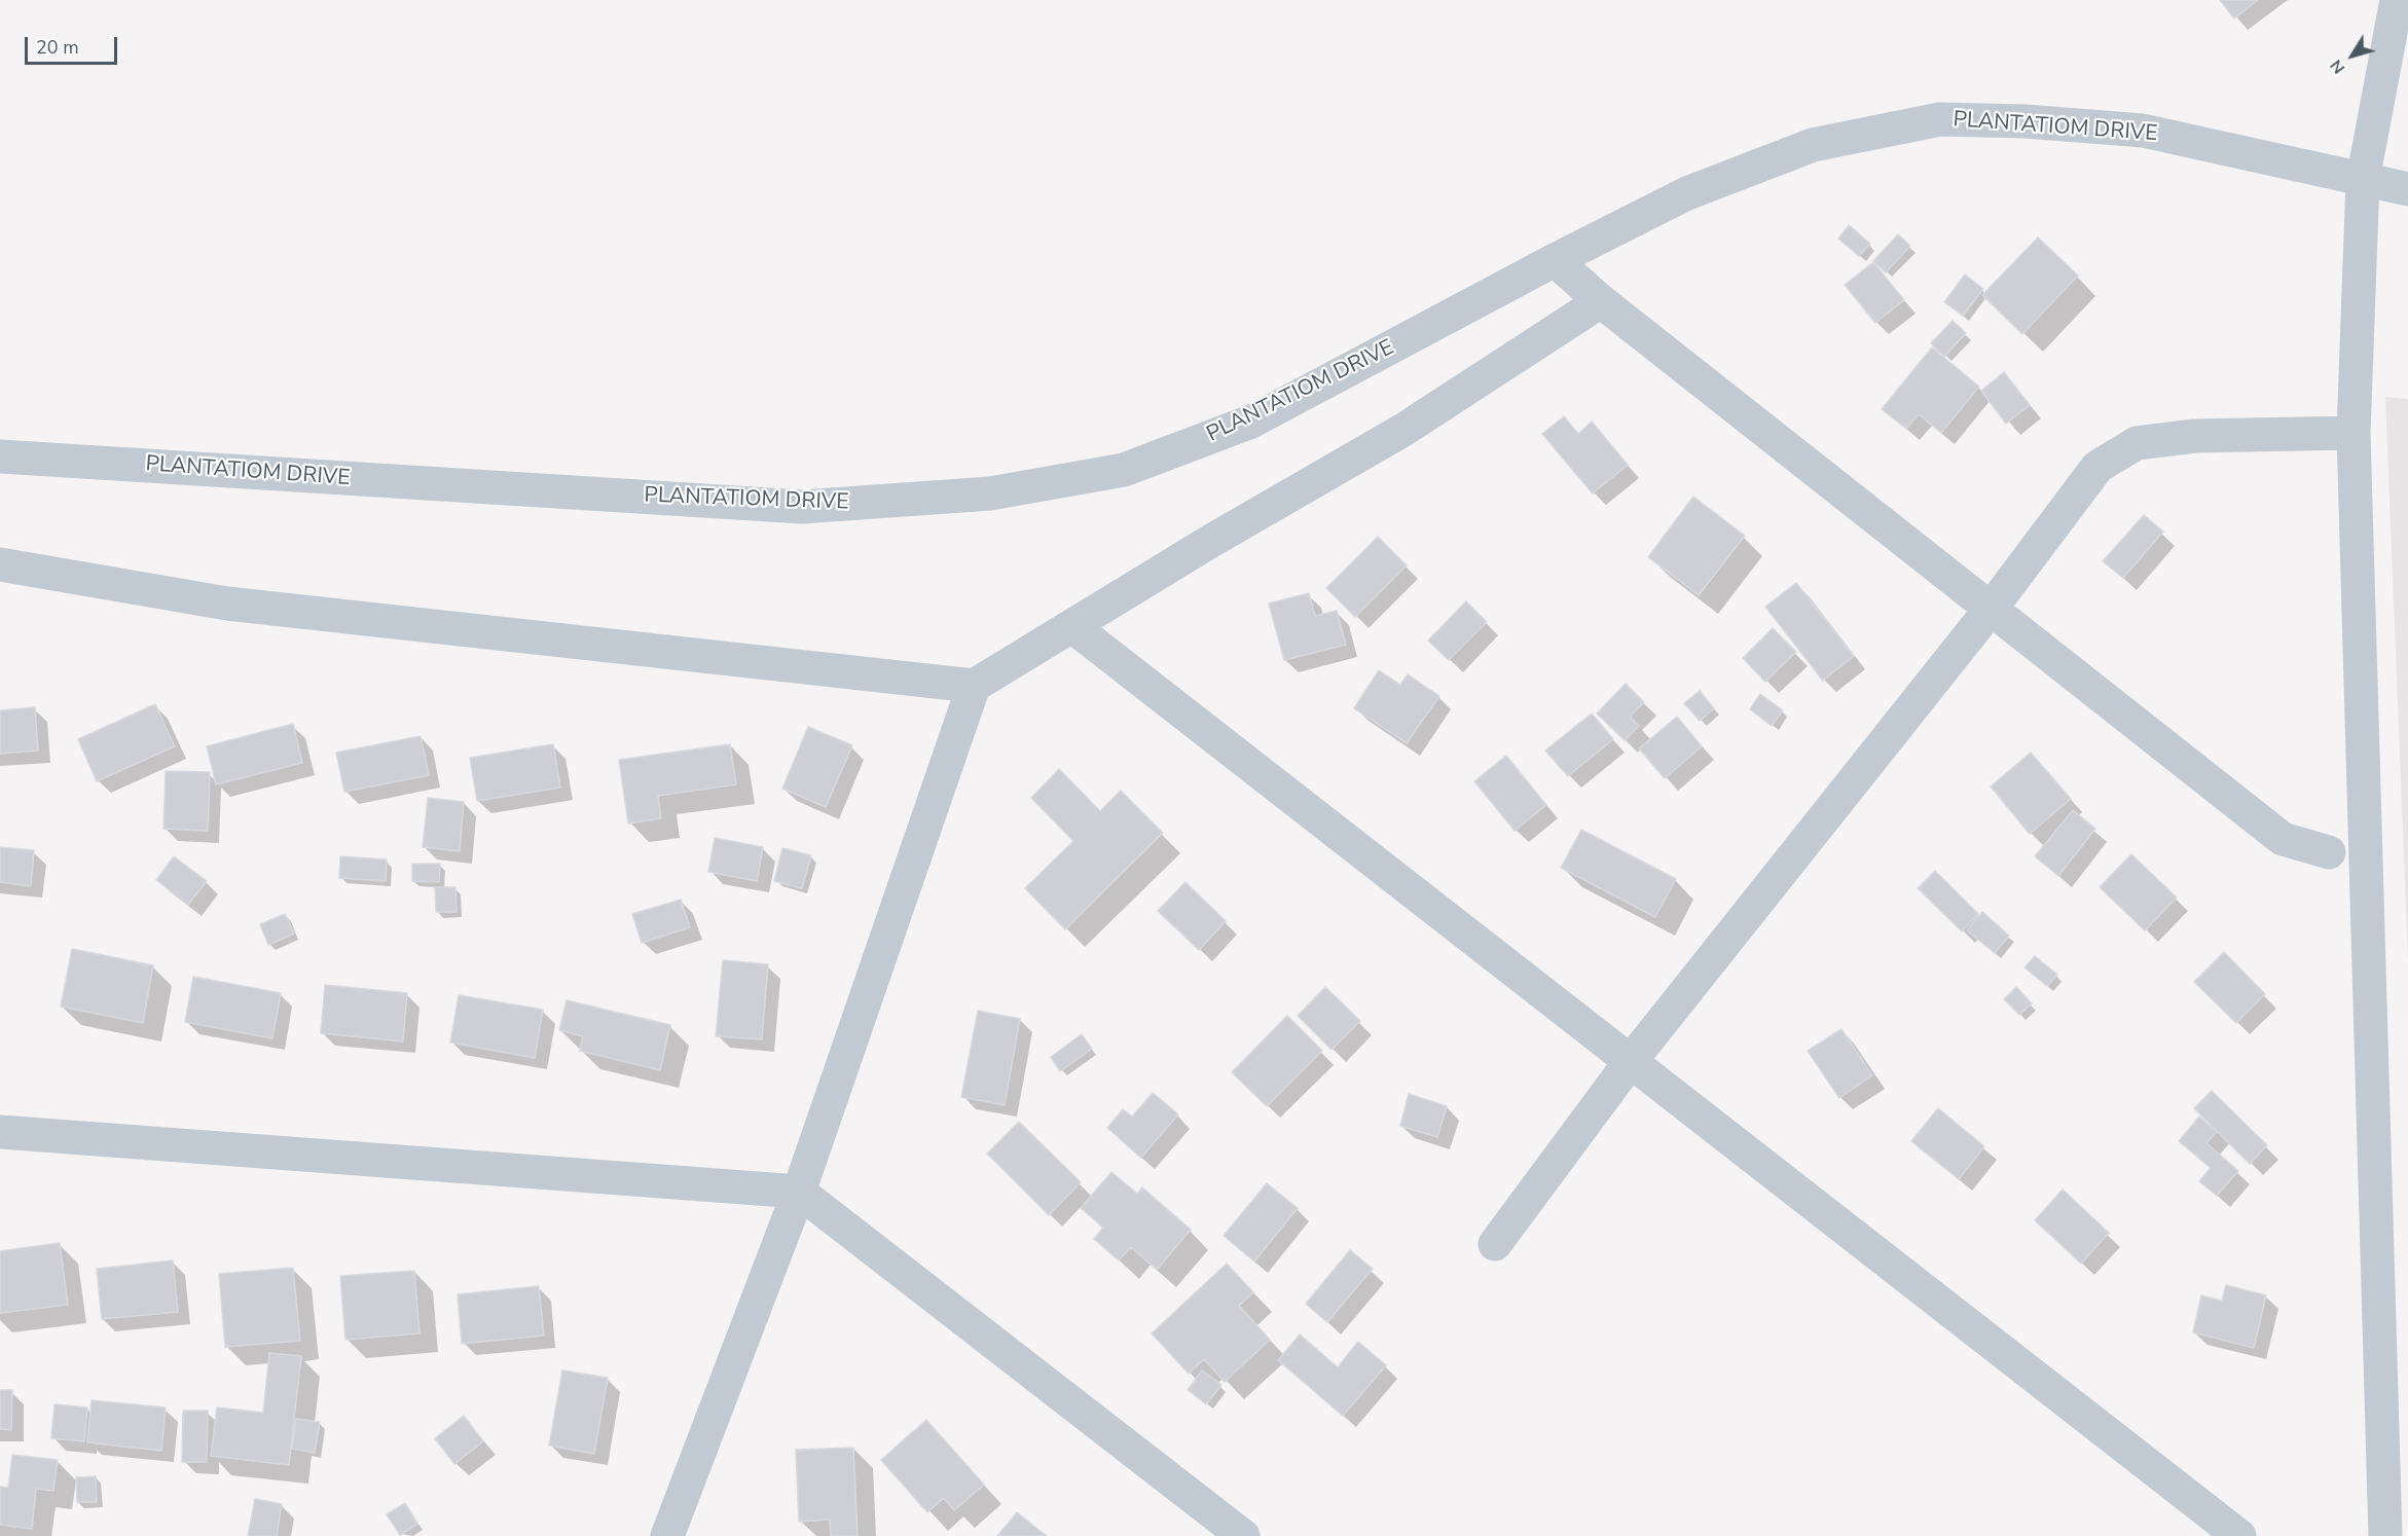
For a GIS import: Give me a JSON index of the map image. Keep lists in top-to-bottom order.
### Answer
{
  "streets": {
    "street": ["PLANTATIOM DRIVE"]
  },
  "scale_bar": "20 m",
  "north": "bottom left"
}
